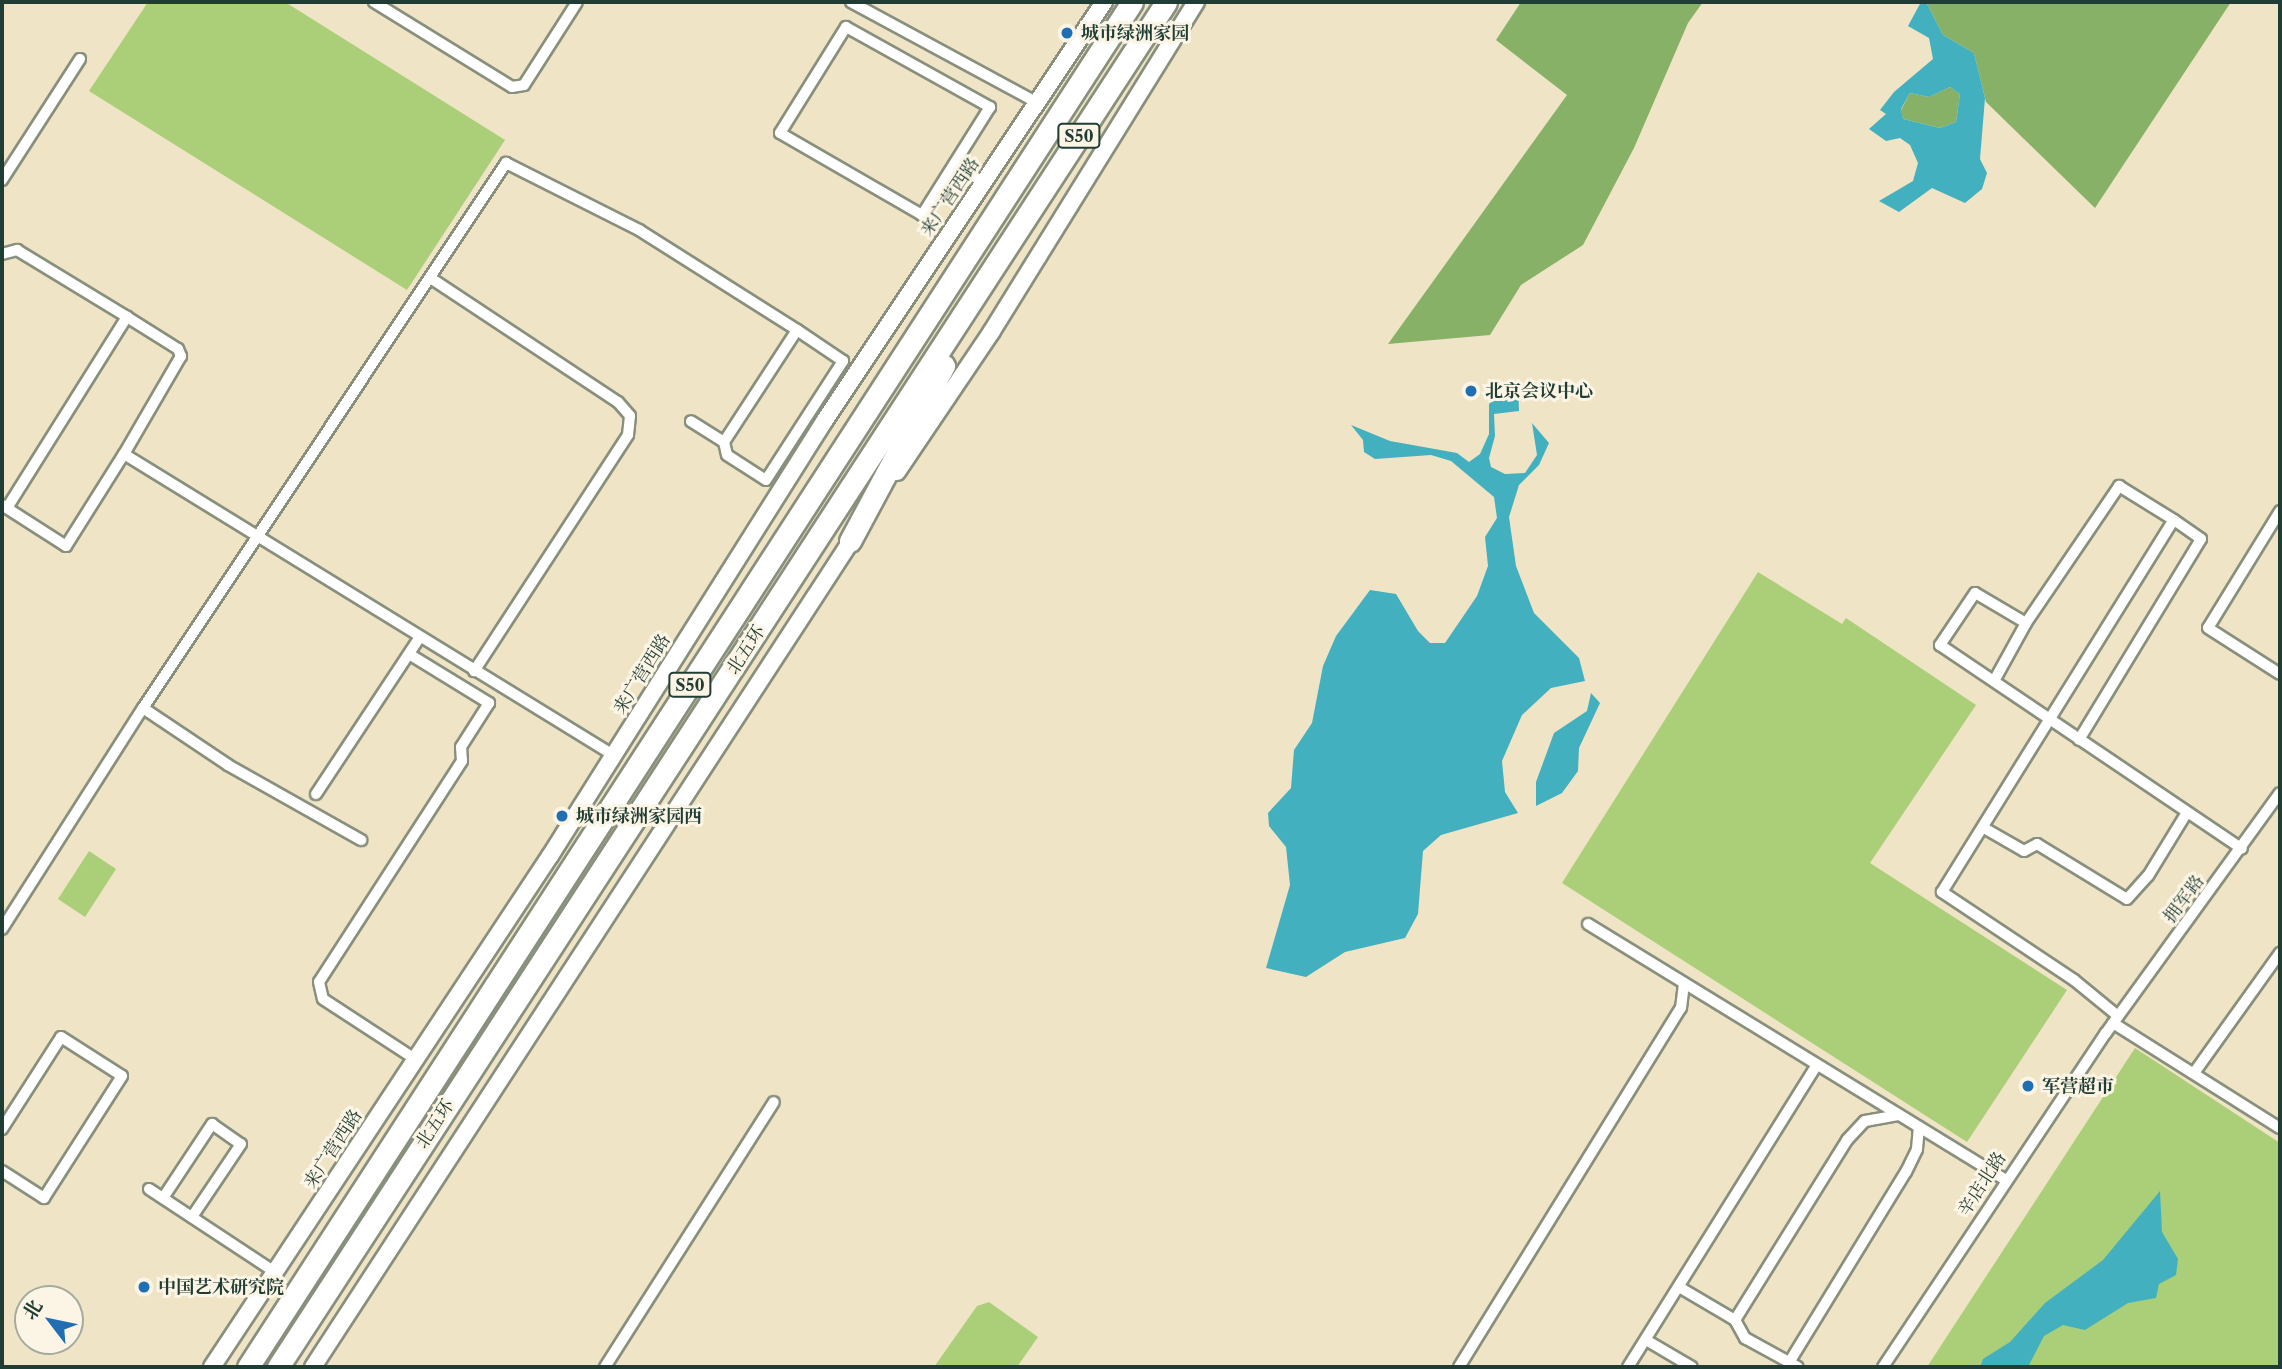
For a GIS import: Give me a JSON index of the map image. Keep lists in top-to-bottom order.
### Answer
{
  "streets": {
    "highway": ["S50", "北五环"],
    "street": ["来广营西路", "拥军路", "辛店北路"]
  },
  "crossings": [
    ["拥军路", "辛店北路"]
  ],
  "places": [
    "城市绿洲家园",
    "北京会议中心",
    "城市绿洲家园西",
    "军营超市",
    "中国艺术研究院"
  ],
  "north": "top left"
}
